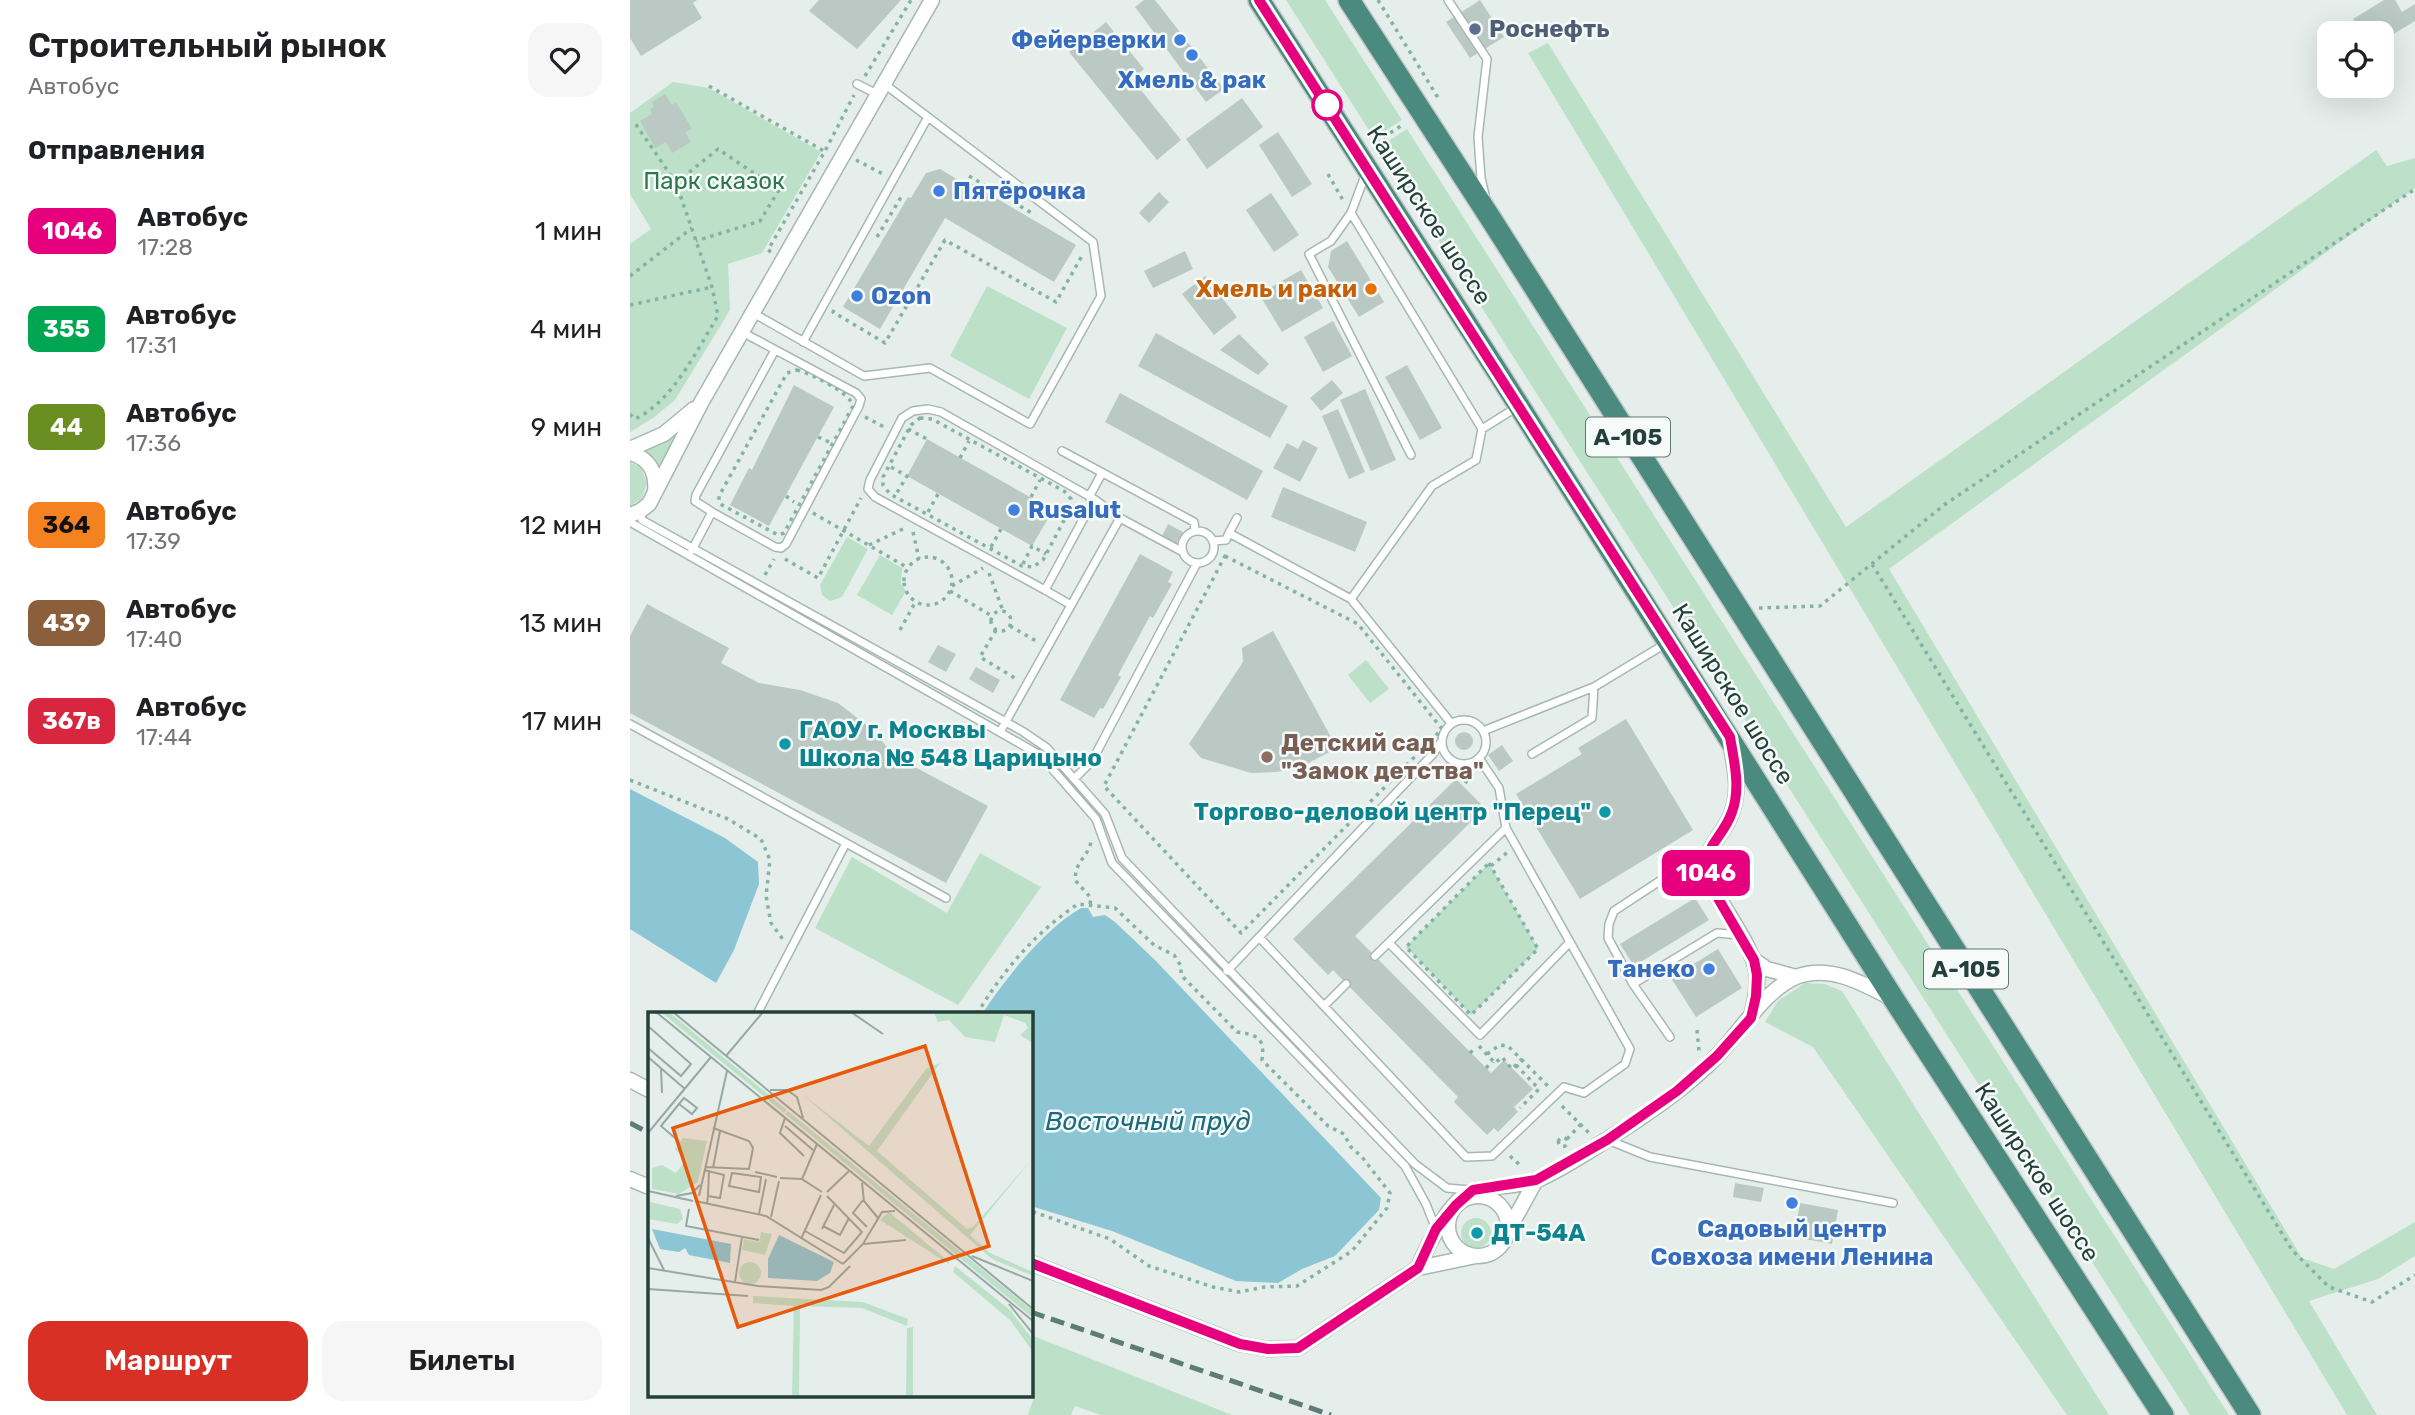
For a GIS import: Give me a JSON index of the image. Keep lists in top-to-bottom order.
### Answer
{
  "streets": {
    "highway": ["Каширское шоссе", "А-105"]
  },
  "water": ["Восточный пруд"],
  "parks": ["Парк сказок"],
  "places": [
    "Роснефть",
    "Фейерверки",
    "Хмель & рак",
    "Пятёрочка",
    "Хмель и раки",
    "Ozon",
    "Rusalut",
    "ГАОУ г. Москвы Школа № 548 Царицыно",
    "Детский сад \"Замок детства\"",
    "Торгово-деловой центр \"Перец\"",
    "Танеко",
    "Садовый центр Совхоза имени Ленина",
    "ДТ-54А"
  ],
  "lines": ["bus line 1046"],
  "page": {
    "heading": [
      ["Строительный рынок", "Автобус"],
      "Отправления"
    ],
    "on_map": "1046",
    "list": [
      {
        "mark": "1046",
        "name": "Автобус",
        "note": "17:28",
        "value": "1 мин"
      },
      {
        "mark": "355",
        "name": "Автобус",
        "note": "17:31",
        "value": "4 мин"
      },
      {
        "mark": "44",
        "name": "Автобус",
        "note": "17:36",
        "value": "9 мин"
      },
      {
        "mark": "364",
        "name": "Автобус",
        "note": "17:39",
        "value": "12 мин"
      },
      {
        "mark": "439",
        "name": "Автобус",
        "note": "17:40",
        "value": "13 мин"
      },
      {
        "mark": "367в",
        "name": "Автобус",
        "note": "17:44",
        "value": "17 мин"
      }
    ],
    "buttons": ["Маршрут", "Билеты"]
  }
}
